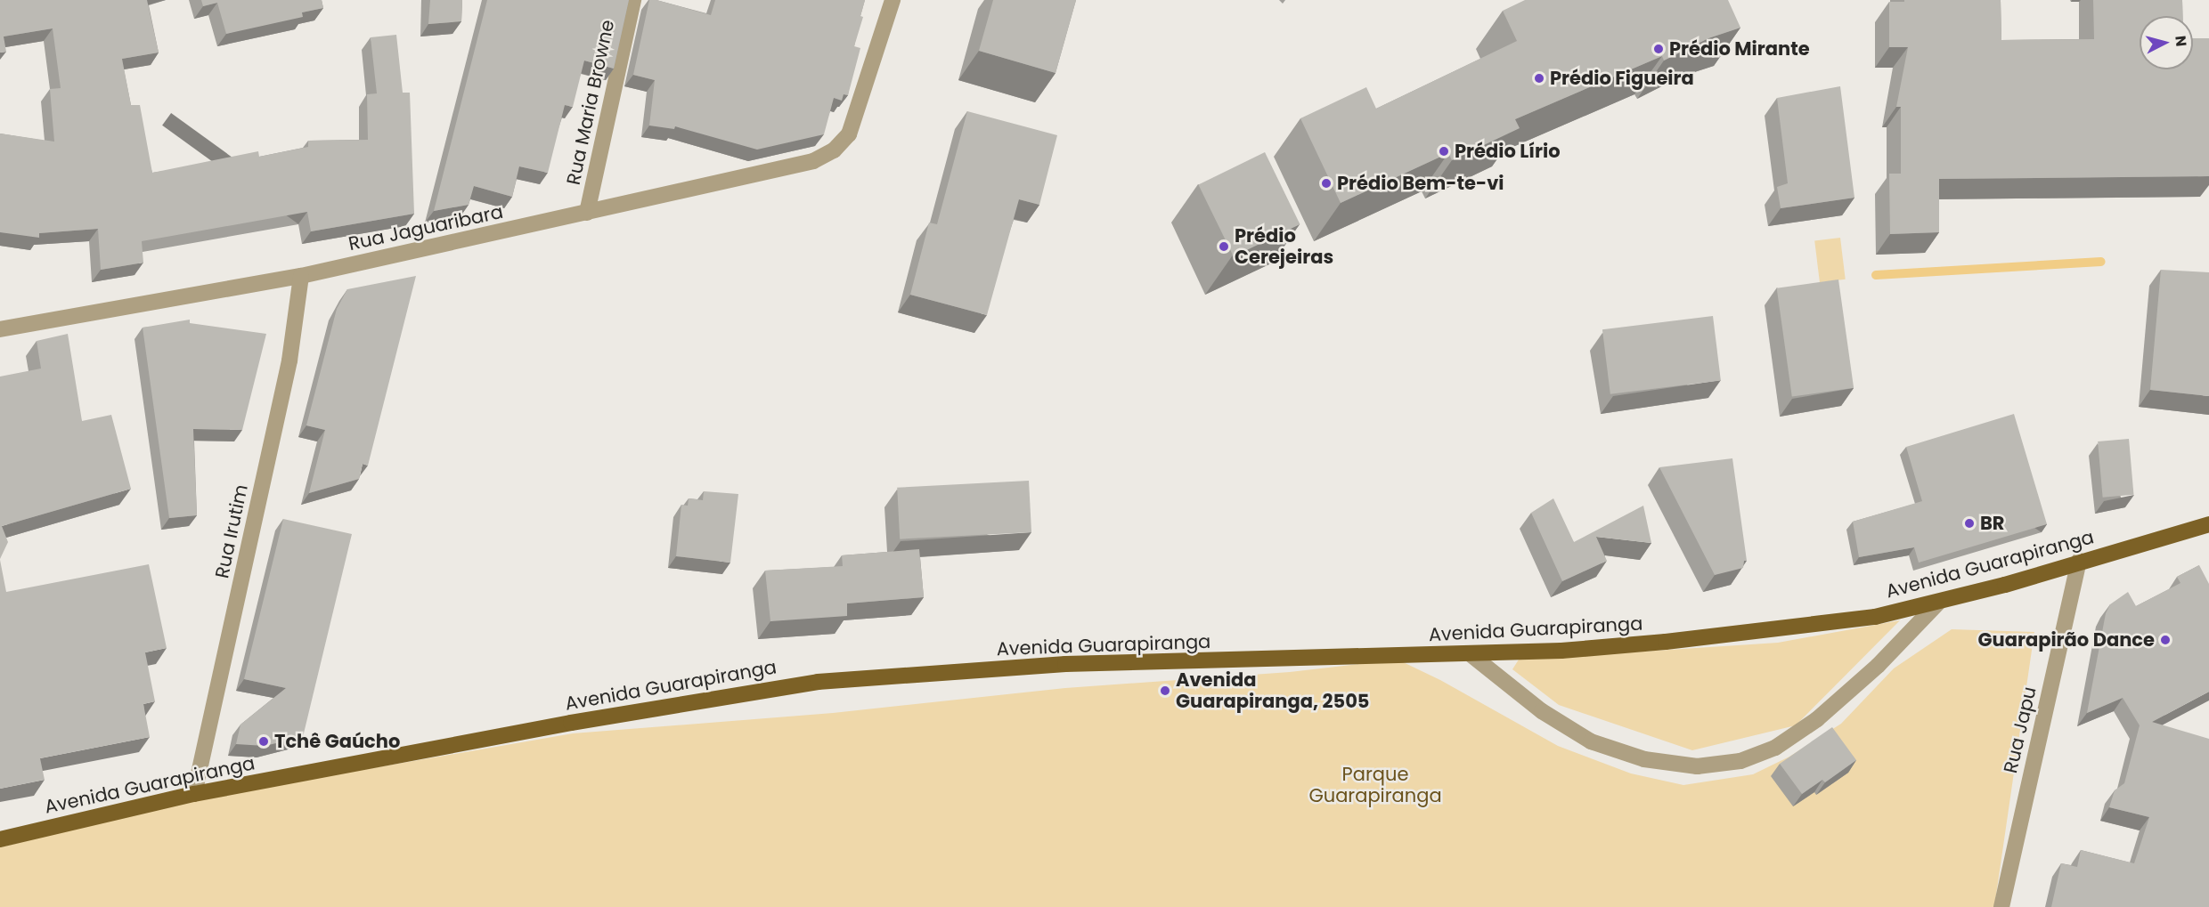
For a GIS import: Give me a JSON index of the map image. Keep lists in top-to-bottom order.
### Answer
{
  "streets": {
    "main road": ["Avenida Guarapiranga"],
    "street": [
      "Rua Maria Browne",
      "Rua Jaguaribara",
      "Rua Irutim",
      "Rua Japu"
    ]
  },
  "crossings": [
    ["Rua Maria Browne", "Rua Jaguaribara"],
    ["Rua Jaguaribara", "Rua Irutim"],
    ["Rua Irutim", "Avenida Guarapiranga"],
    ["Avenida Guarapiranga", "Rua Japu"]
  ],
  "parks": ["Parque Guarapiranga"],
  "places": [
    "Prédio Mirante",
    "Prédio Figueira",
    "Prédio Lírio",
    "Prédio Bem-te-vi",
    "Prédio Cerejeiras",
    "BR",
    "Guarapirão Dance",
    "Avenida Guarapiranga, 2505",
    "Tchê Gaúcho"
  ],
  "north": "right"
}
